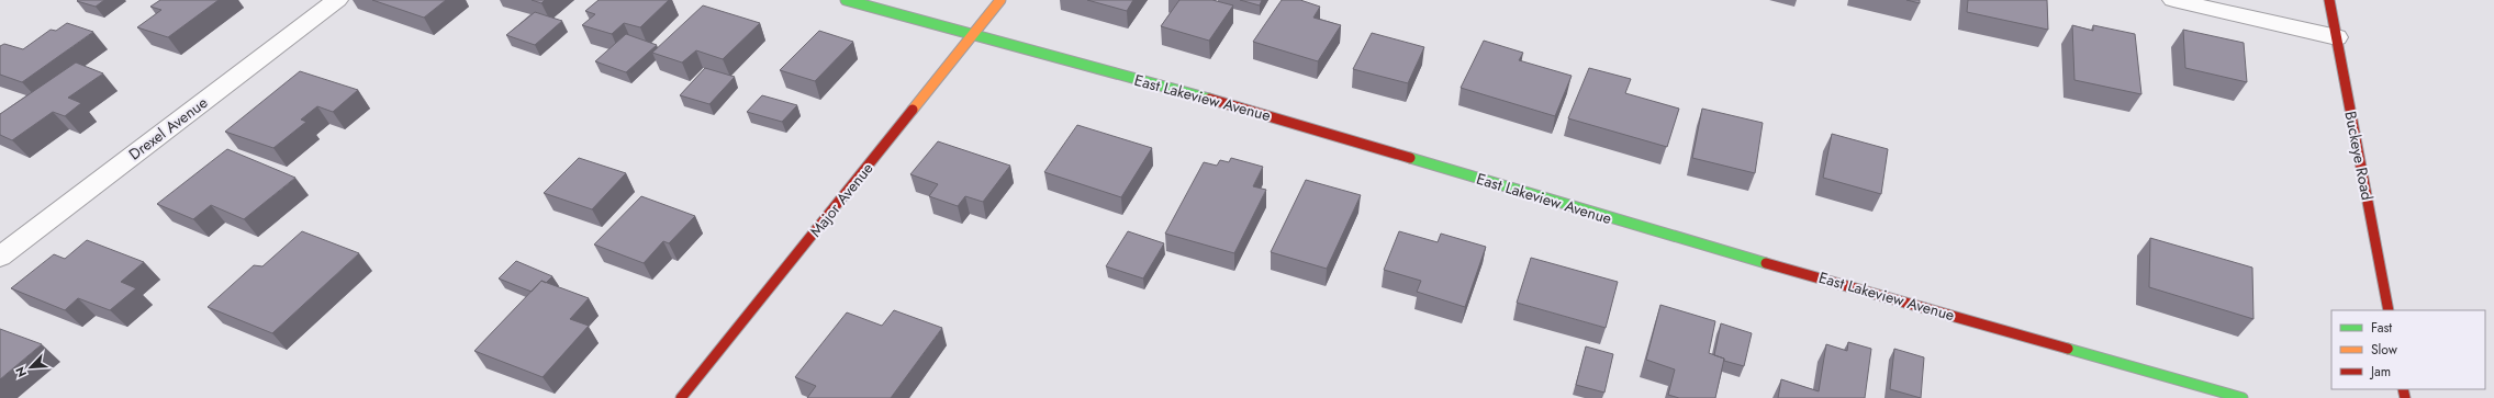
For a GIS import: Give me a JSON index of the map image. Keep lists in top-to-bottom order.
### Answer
{
  "streets": {
    "street": [
      "East Lakeview Avenue",
      "Drexel Avenue",
      "Buckeye Road",
      "Major Avenue"
    ]
  },
  "crossings": [
    ["East Lakeview Avenue", "Major Avenue"]
  ],
  "legend": ["Fast", "Slow", "Jam"],
  "north": "bottom left"
}
